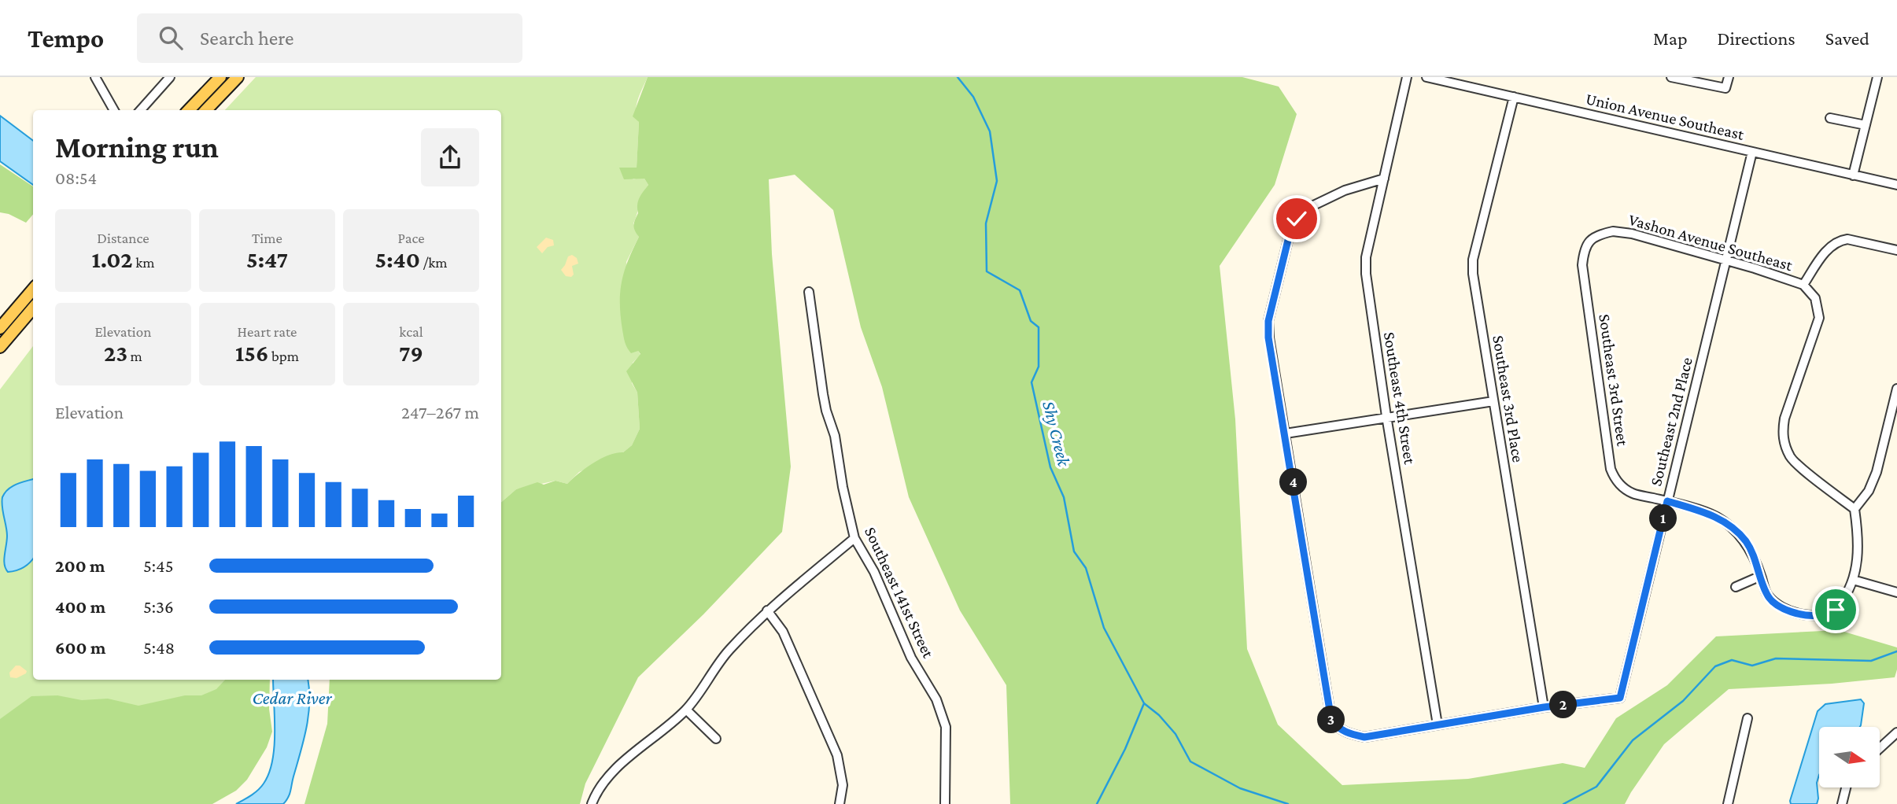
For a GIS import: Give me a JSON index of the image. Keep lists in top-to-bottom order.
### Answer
{
  "streets": {
    "street": [
      "Union Avenue Southeast",
      "Vashon Avenue Southeast",
      "Southeast 3rd Street",
      "Southeast 4th Street",
      "Southeast 3rd Place",
      "Southeast 2nd Place",
      "Southeast 141st Street"
    ]
  },
  "crossings": [
    ["Union Avenue Southeast", "Southeast 3rd Place"],
    ["Union Avenue Southeast", "Southeast 2nd Place"],
    ["Vashon Avenue Southeast", "Southeast 3rd Street"],
    ["Vashon Avenue Southeast", "Southeast 2nd Place"],
    ["Southeast 3rd Street", "Southeast 2nd Place"],
    ["Southeast 3rd Place", "Southeast 2nd Place"]
  ],
  "water": ["Shy Creek", "Cedar River"],
  "north": "right",
  "page": {
    "header": "Tempo",
    "search": "Search here",
    "nav": ["Map", "Directions", "Saved"],
    "heading": ["Morning run", "08:54"],
    "stats": [
      ["Distance", "1.02 km"],
      ["Time", "5:47"],
      ["Pace", "5:40 /km"],
      ["Elevation", "23 m"],
      ["Heart rate", "156 bpm"],
      ["kcal", "79"]
    ],
    "chart": ["Elevation", "247–267 m"],
    "pins": [
      "4",
      "1",
      "2",
      "3"
    ],
    "list": [
      {
        "name": "200 m",
        "note": "5:45"
      },
      {
        "name": "400 m",
        "note": "5:36"
      },
      {
        "name": "600 m",
        "note": "5:48"
      }
    ]
  }
}
